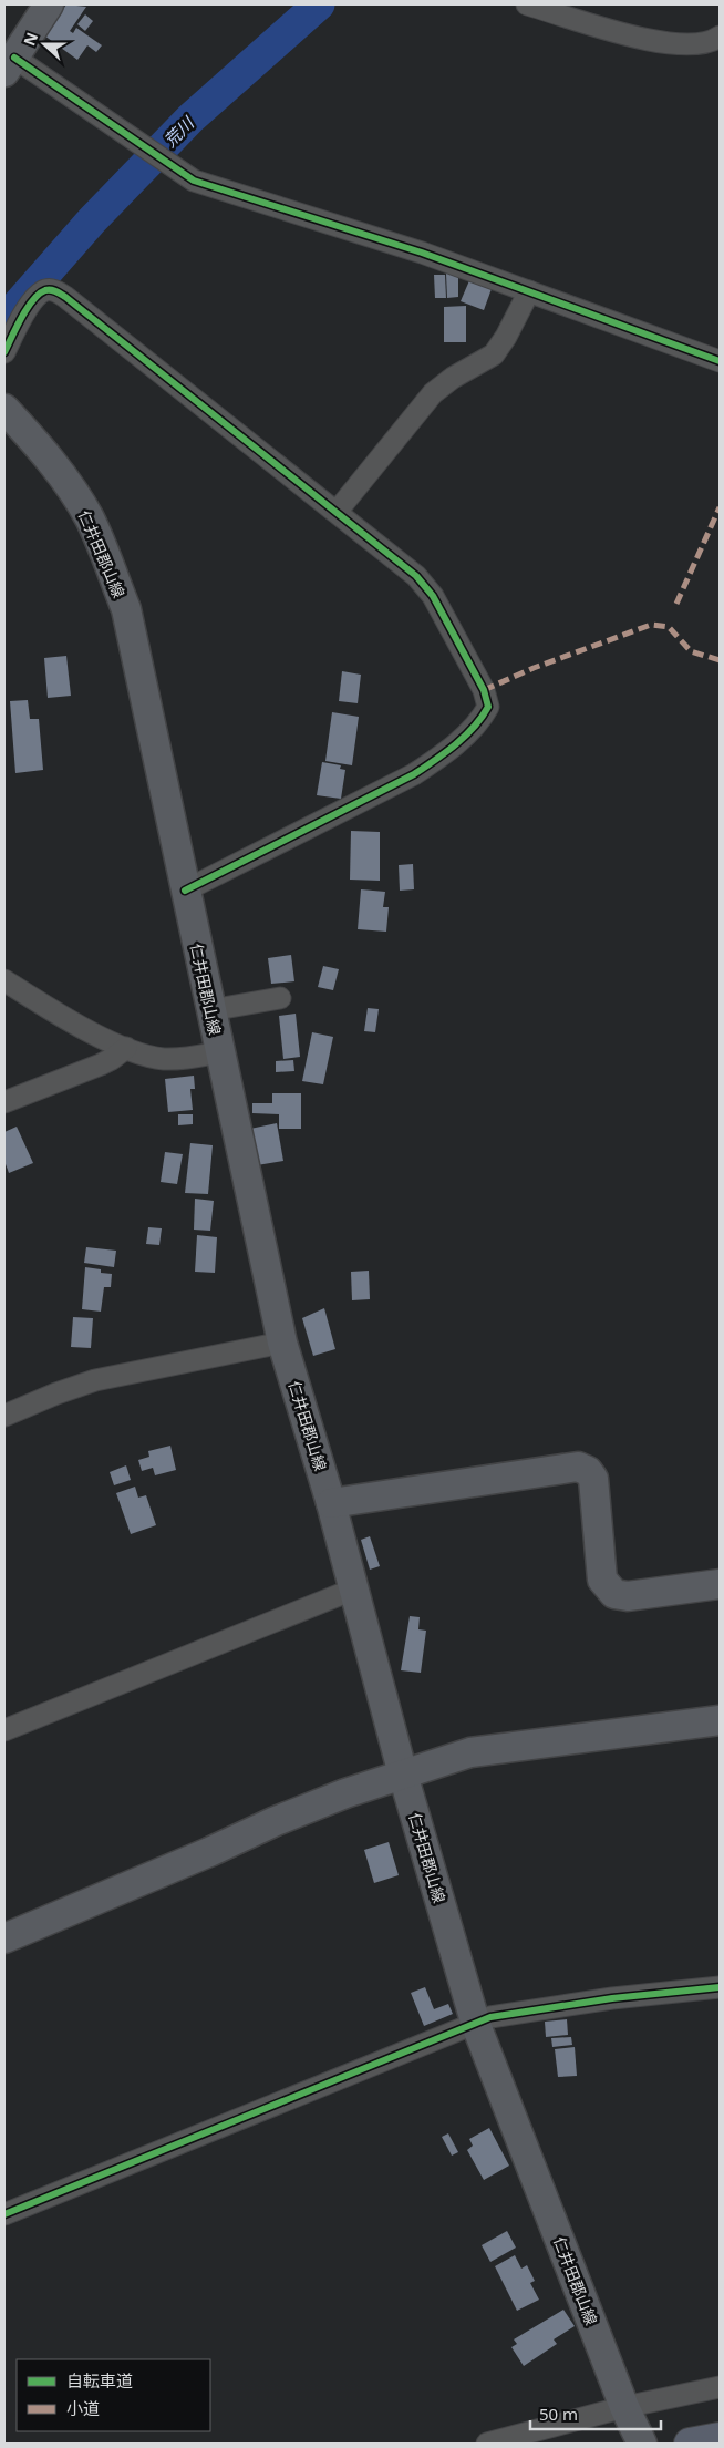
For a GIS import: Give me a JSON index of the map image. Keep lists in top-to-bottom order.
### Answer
{
  "streets": {
    "main road": ["仁井田郡山線"]
  },
  "water": ["荒川"],
  "legend": ["自転車道", "小道"],
  "scale_bar": "50 m",
  "north": "left"
}
